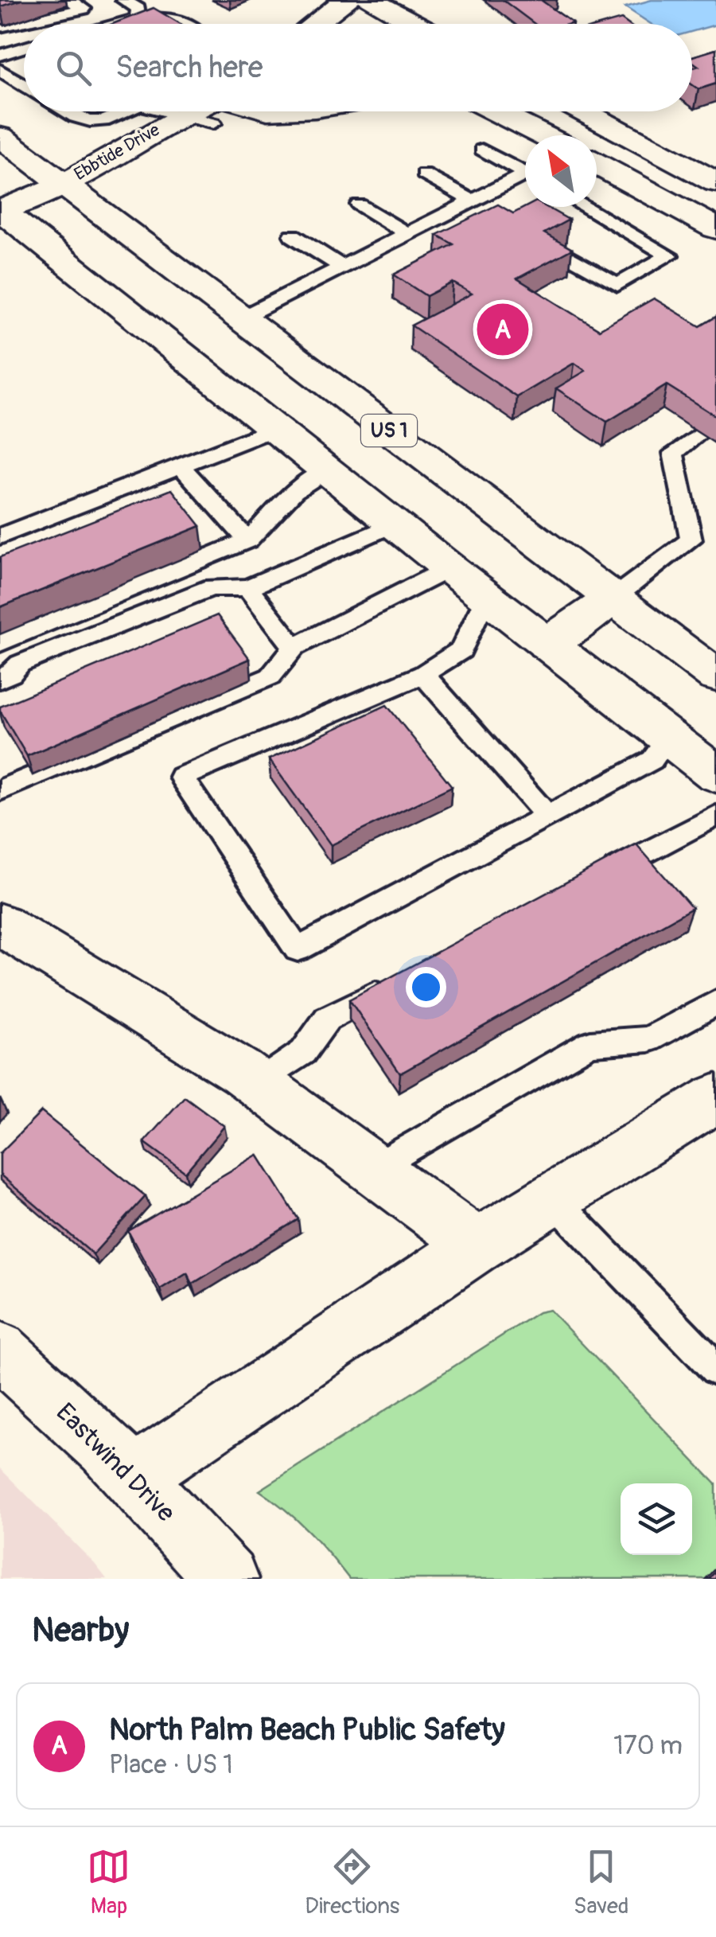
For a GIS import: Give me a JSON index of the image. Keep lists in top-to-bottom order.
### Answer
{
  "streets": {
    "street": ["Ebbtide Drive", "US 1", "Eastwind Drive"]
  },
  "crossings": [
    ["Ebbtide Drive", "US 1"]
  ],
  "north": "top left",
  "page": {
    "search": "Search here",
    "pins": "A",
    "heading": "Nearby",
    "list": [
      {
        "mark": "A",
        "name": "North Palm Beach Public Safety",
        "note": "Place · US 1",
        "value": "170 m"
      }
    ],
    "nav": ["Map", "Directions", "Saved"]
  }
}
